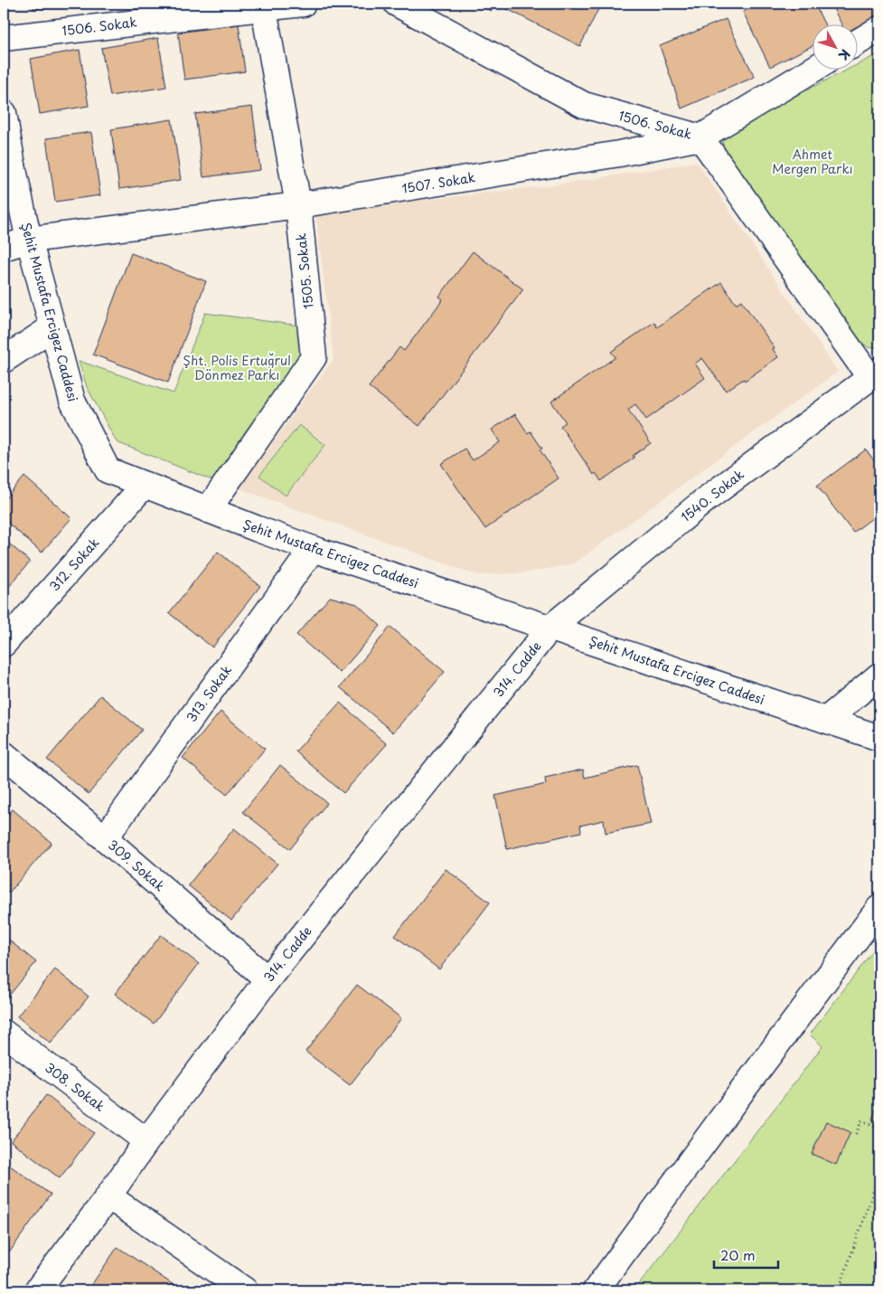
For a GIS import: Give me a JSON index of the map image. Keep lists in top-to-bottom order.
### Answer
{
  "streets": {
    "street": [
      "1506. Sokak",
      "1507. Sokak",
      "1505. Sokak",
      "Şehit Mustafa Ercigez Caddesi",
      "1540. Sokak",
      "312. Sokak",
      "314. Cadde",
      "313. Sokak",
      "309. Sokak",
      "308. Sokak"
    ]
  },
  "crossings": [
    ["1506. Sokak", "1507. Sokak"],
    ["1506. Sokak", "1505. Sokak"],
    ["1506. Sokak", "1540. Sokak"],
    ["1507. Sokak", "1505. Sokak"],
    ["1507. Sokak", "Şehit Mustafa Ercigez Caddesi"],
    ["1505. Sokak", "Şehit Mustafa Ercigez Caddesi"],
    ["Şehit Mustafa Ercigez Caddesi", "1540. Sokak"],
    ["Şehit Mustafa Ercigez Caddesi", "312. Sokak"],
    ["Şehit Mustafa Ercigez Caddesi", "314. Cadde"],
    ["Şehit Mustafa Ercigez Caddesi", "313. Sokak"],
    ["1540. Sokak", "314. Cadde"],
    ["314. Cadde", "309. Sokak"],
    ["314. Cadde", "308. Sokak"],
    ["313. Sokak", "309. Sokak"]
  ],
  "parks": ["Ahmet Mergen Parkı", "Şht. Polis Ertuğrul Dönmez Parkı"],
  "scale_bar": "20 m",
  "north": "bottom right"
}
